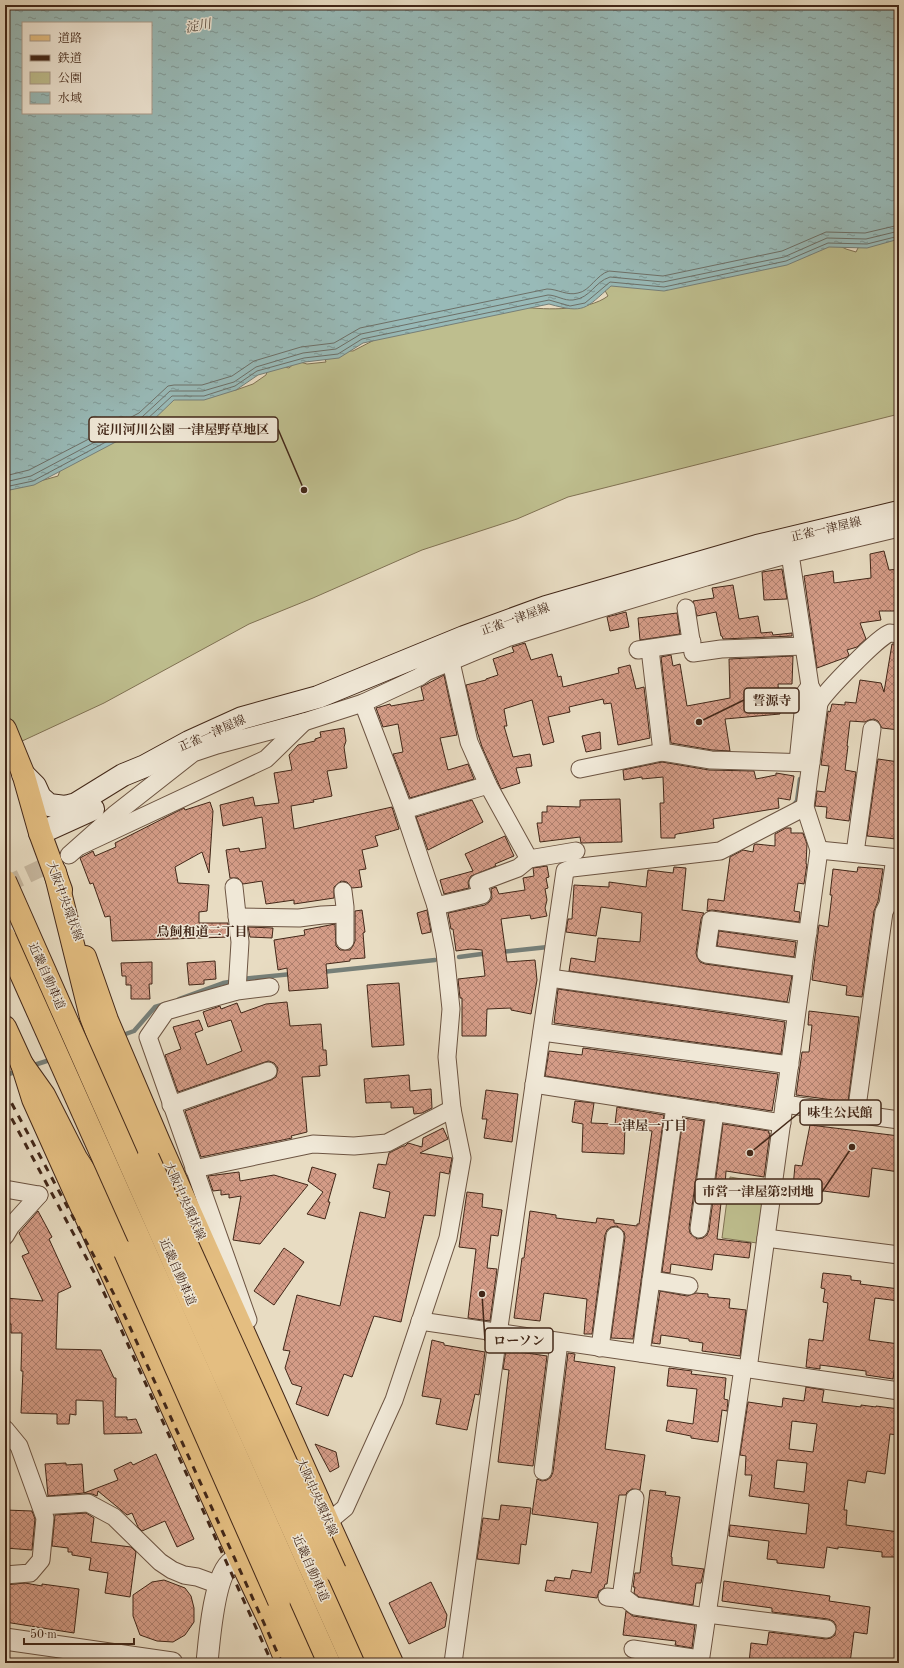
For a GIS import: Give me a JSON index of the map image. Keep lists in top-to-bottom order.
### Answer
{
  "streets": {
    "main road": ["正雀一津屋線", "大阪中央環状線", "近畿自動車道"]
  },
  "crossings": [
    ["正雀一津屋線", "大阪中央環状線"]
  ],
  "districts": ["鳥飼和道二丁目", "一津屋一丁目"],
  "water": ["淀川"],
  "places": [
    "淀川河川公園 一津屋野草地区",
    "誓源寺",
    "市営一津屋第2団地",
    "味生公民館",
    "ローソン"
  ],
  "legend": [
    "道路",
    "鉄道",
    "公園",
    "水域"
  ],
  "scale_bar": "50 m"
}
